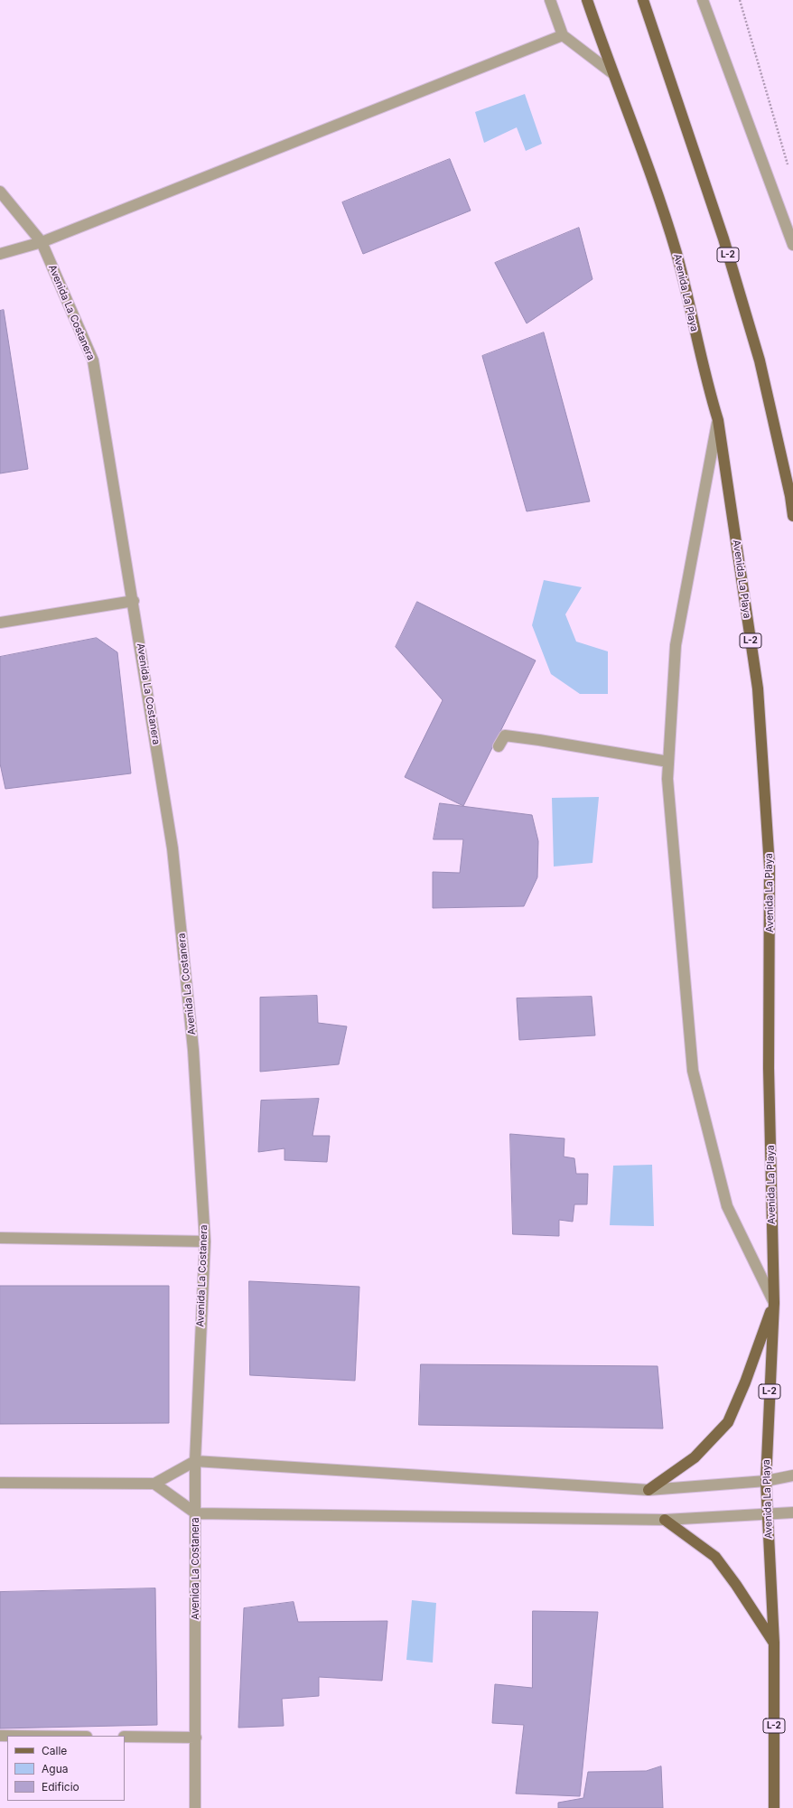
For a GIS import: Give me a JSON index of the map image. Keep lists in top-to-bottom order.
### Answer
{
  "streets": {
    "main road": ["L-2", "Avenida La Playa"],
    "street": ["Avenida La Costanera"]
  },
  "legend": ["Calle", "Agua", "Edificio"]
}
